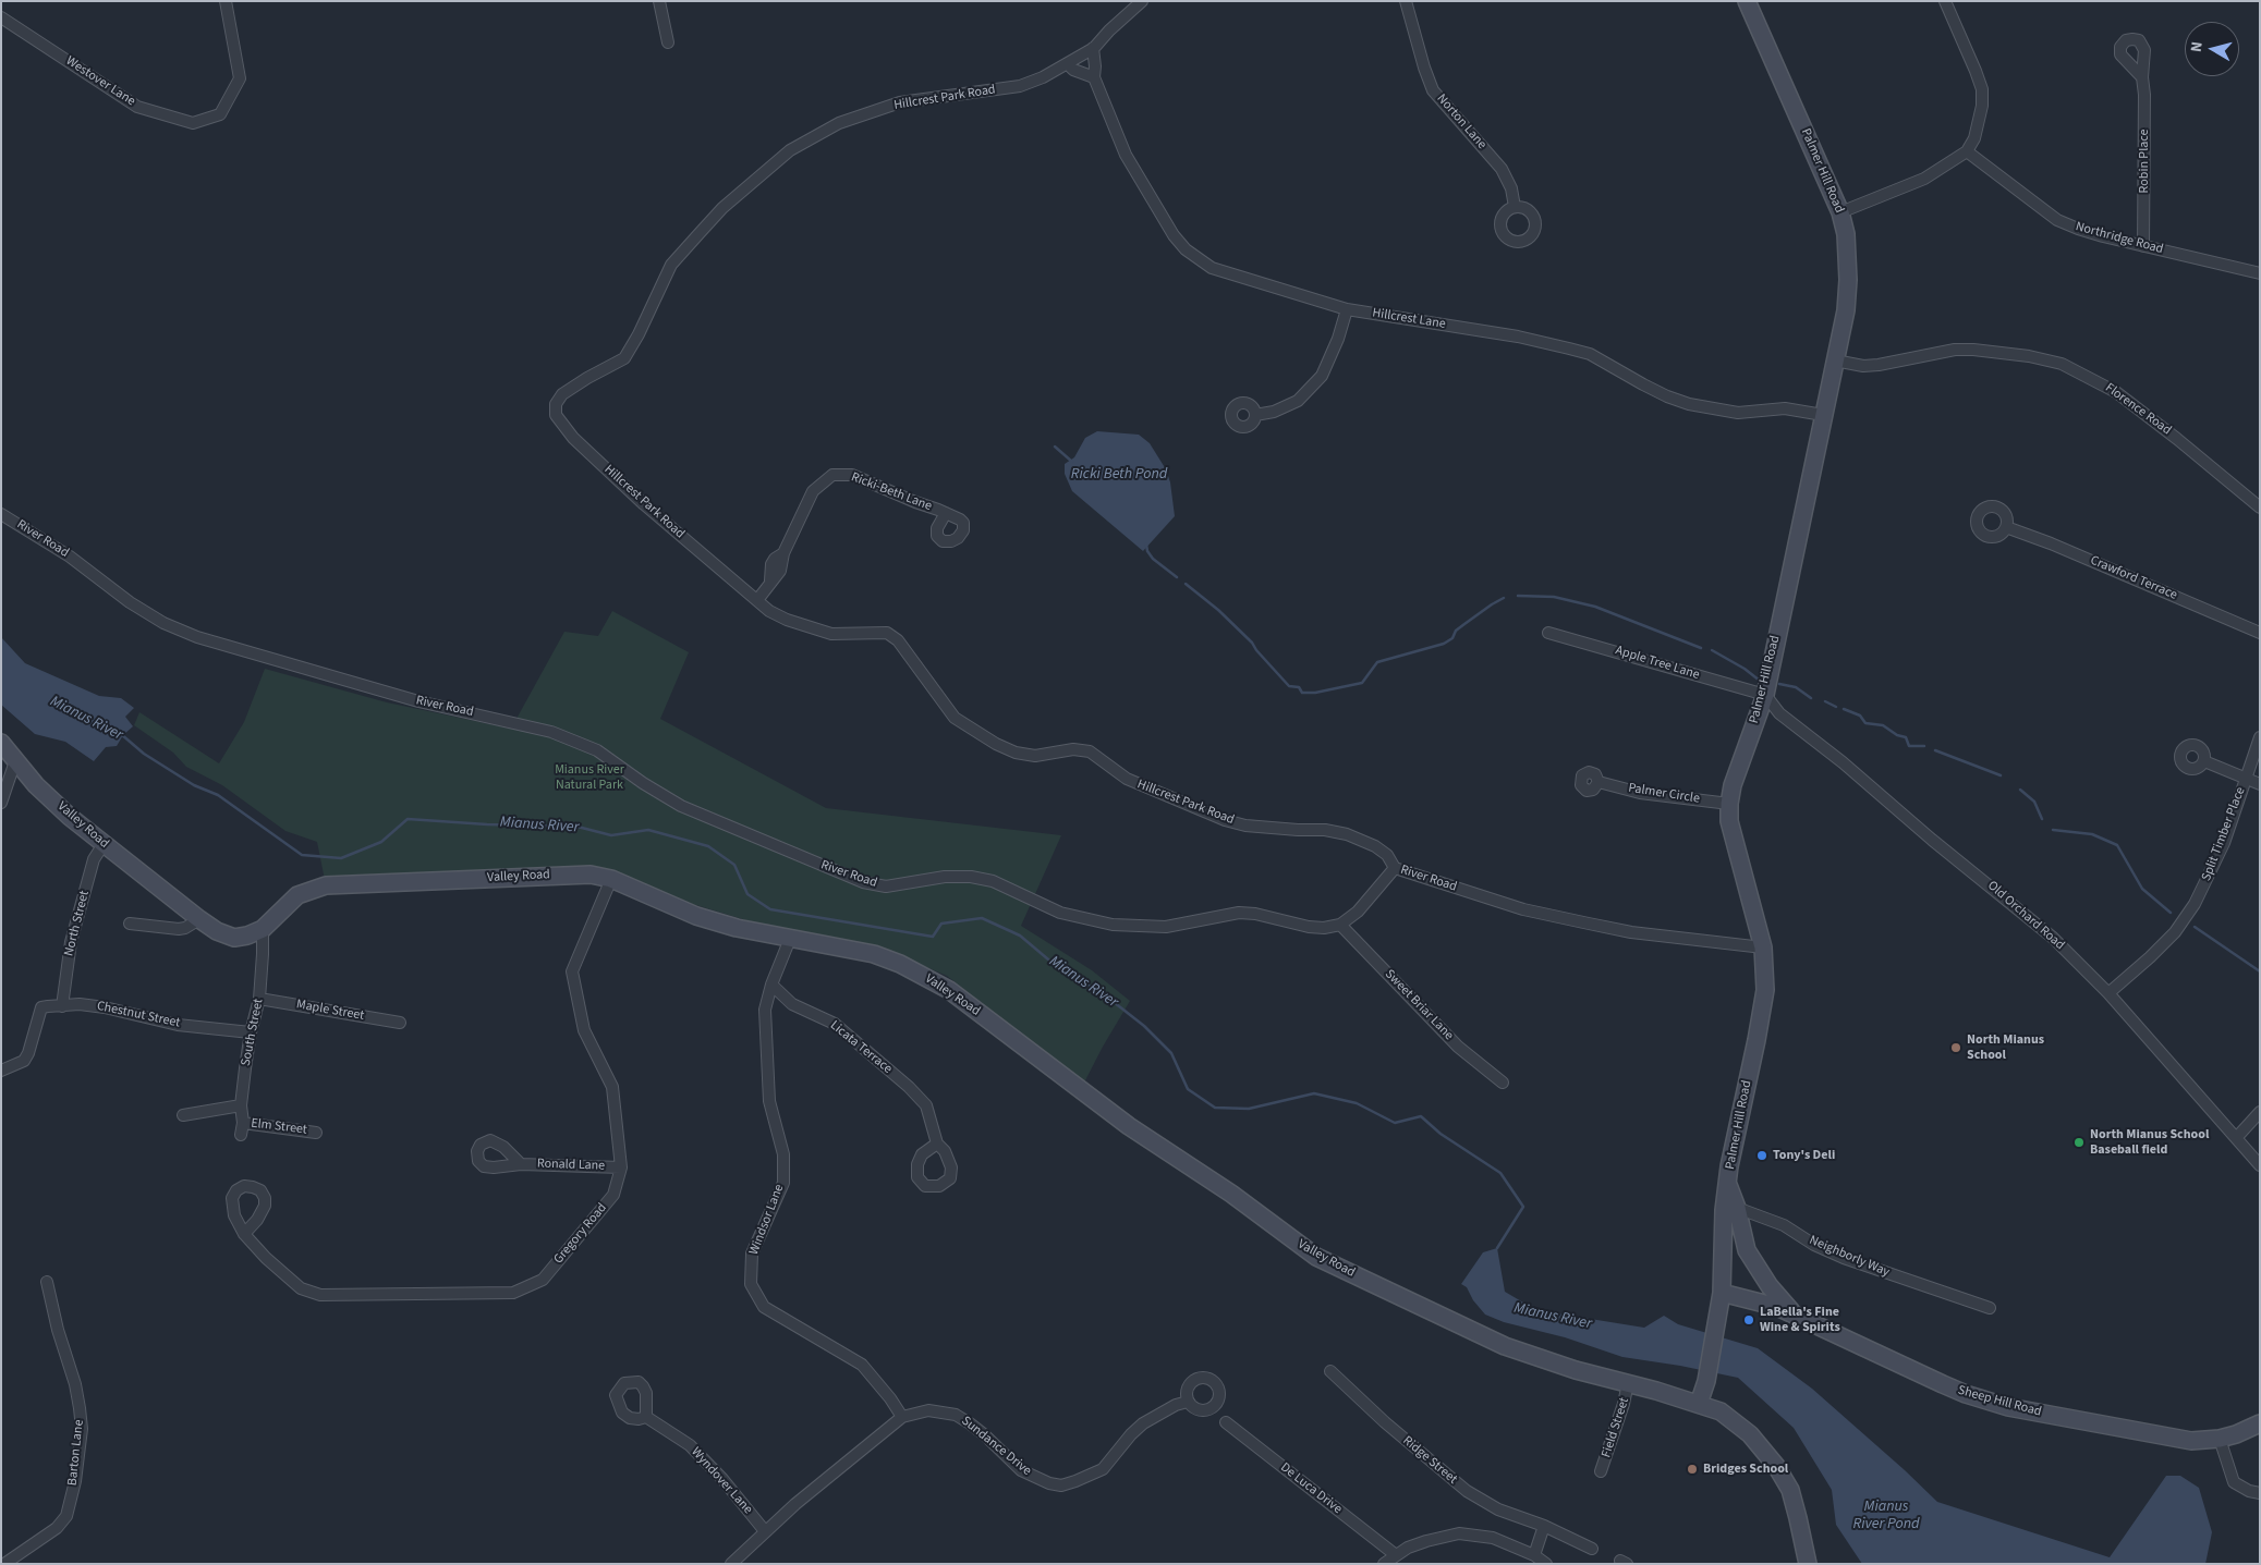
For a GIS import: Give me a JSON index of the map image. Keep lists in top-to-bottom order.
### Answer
{
  "streets": {
    "street": [
      "Westover Lane",
      "Hillcrest Park Road",
      "Norton Lane",
      "Robin Place",
      "Palmer Hill Road",
      "Northridge Road",
      "Hillcrest Lane",
      "Florence Road",
      "Ricki-Beth Lane",
      "River Road",
      "Crawford Terrace",
      "Apple Tree Lane",
      "Palmer Circle",
      "Valley Road",
      "Split Timber Place",
      "Old Orchard Road",
      "North Street",
      "Sweet Briar Lane",
      "Maple Street",
      "Chestnut Street",
      "South Street",
      "Licata Terrace",
      "Elm Street",
      "Ronald Lane",
      "Windsor Lane",
      "Gregory Road",
      "Neighborly Way",
      "Sheep Hill Road",
      "Field Street",
      "Sundance Drive",
      "Barton Lane",
      "Ridge Street",
      "Wyndover Lane",
      "De Luca Drive"
    ]
  },
  "crossings": [
    ["Hillcrest Park Road", "Hillcrest Lane"],
    ["Hillcrest Park Road", "Ricki-Beth Lane"],
    ["Hillcrest Park Road", "River Road"],
    ["Robin Place", "Northridge Road"],
    ["Palmer Hill Road", "Hillcrest Lane"],
    ["Palmer Hill Road", "Florence Road"],
    ["Palmer Hill Road", "River Road"],
    ["Palmer Hill Road", "Apple Tree Lane"],
    ["Palmer Hill Road", "Palmer Circle"],
    ["Palmer Hill Road", "Valley Road"],
    ["Palmer Hill Road", "Old Orchard Road"],
    ["Palmer Hill Road", "Sheep Hill Road"],
    ["River Road", "Sweet Briar Lane"],
    ["Apple Tree Lane", "Old Orchard Road"],
    ["Valley Road", "North Street"],
    ["Valley Road", "South Street"],
    ["Valley Road", "Gregory Road"],
    ["Valley Road", "Field Street"],
    ["Split Timber Place", "Old Orchard Road"],
    ["North Street", "Chestnut Street"],
    ["Maple Street", "South Street"],
    ["Chestnut Street", "South Street"],
    ["South Street", "Elm Street"],
    ["Licata Terrace", "Windsor Lane"],
    ["Ronald Lane", "Gregory Road"],
    ["Windsor Lane", "Sundance Drive"],
    ["Sundance Drive", "Wyndover Lane"]
  ],
  "water": ["Ricki Beth Pond", "Mianus River", "Mianus River Pond"],
  "parks": ["Mianus River Natural Park"],
  "places": [
    "North Mianus School",
    "North Mianus School Baseball field",
    "Tony's Deli",
    "LaBella's Fine Wine & Spirits",
    "Bridges School"
  ],
  "north": "left"
}
